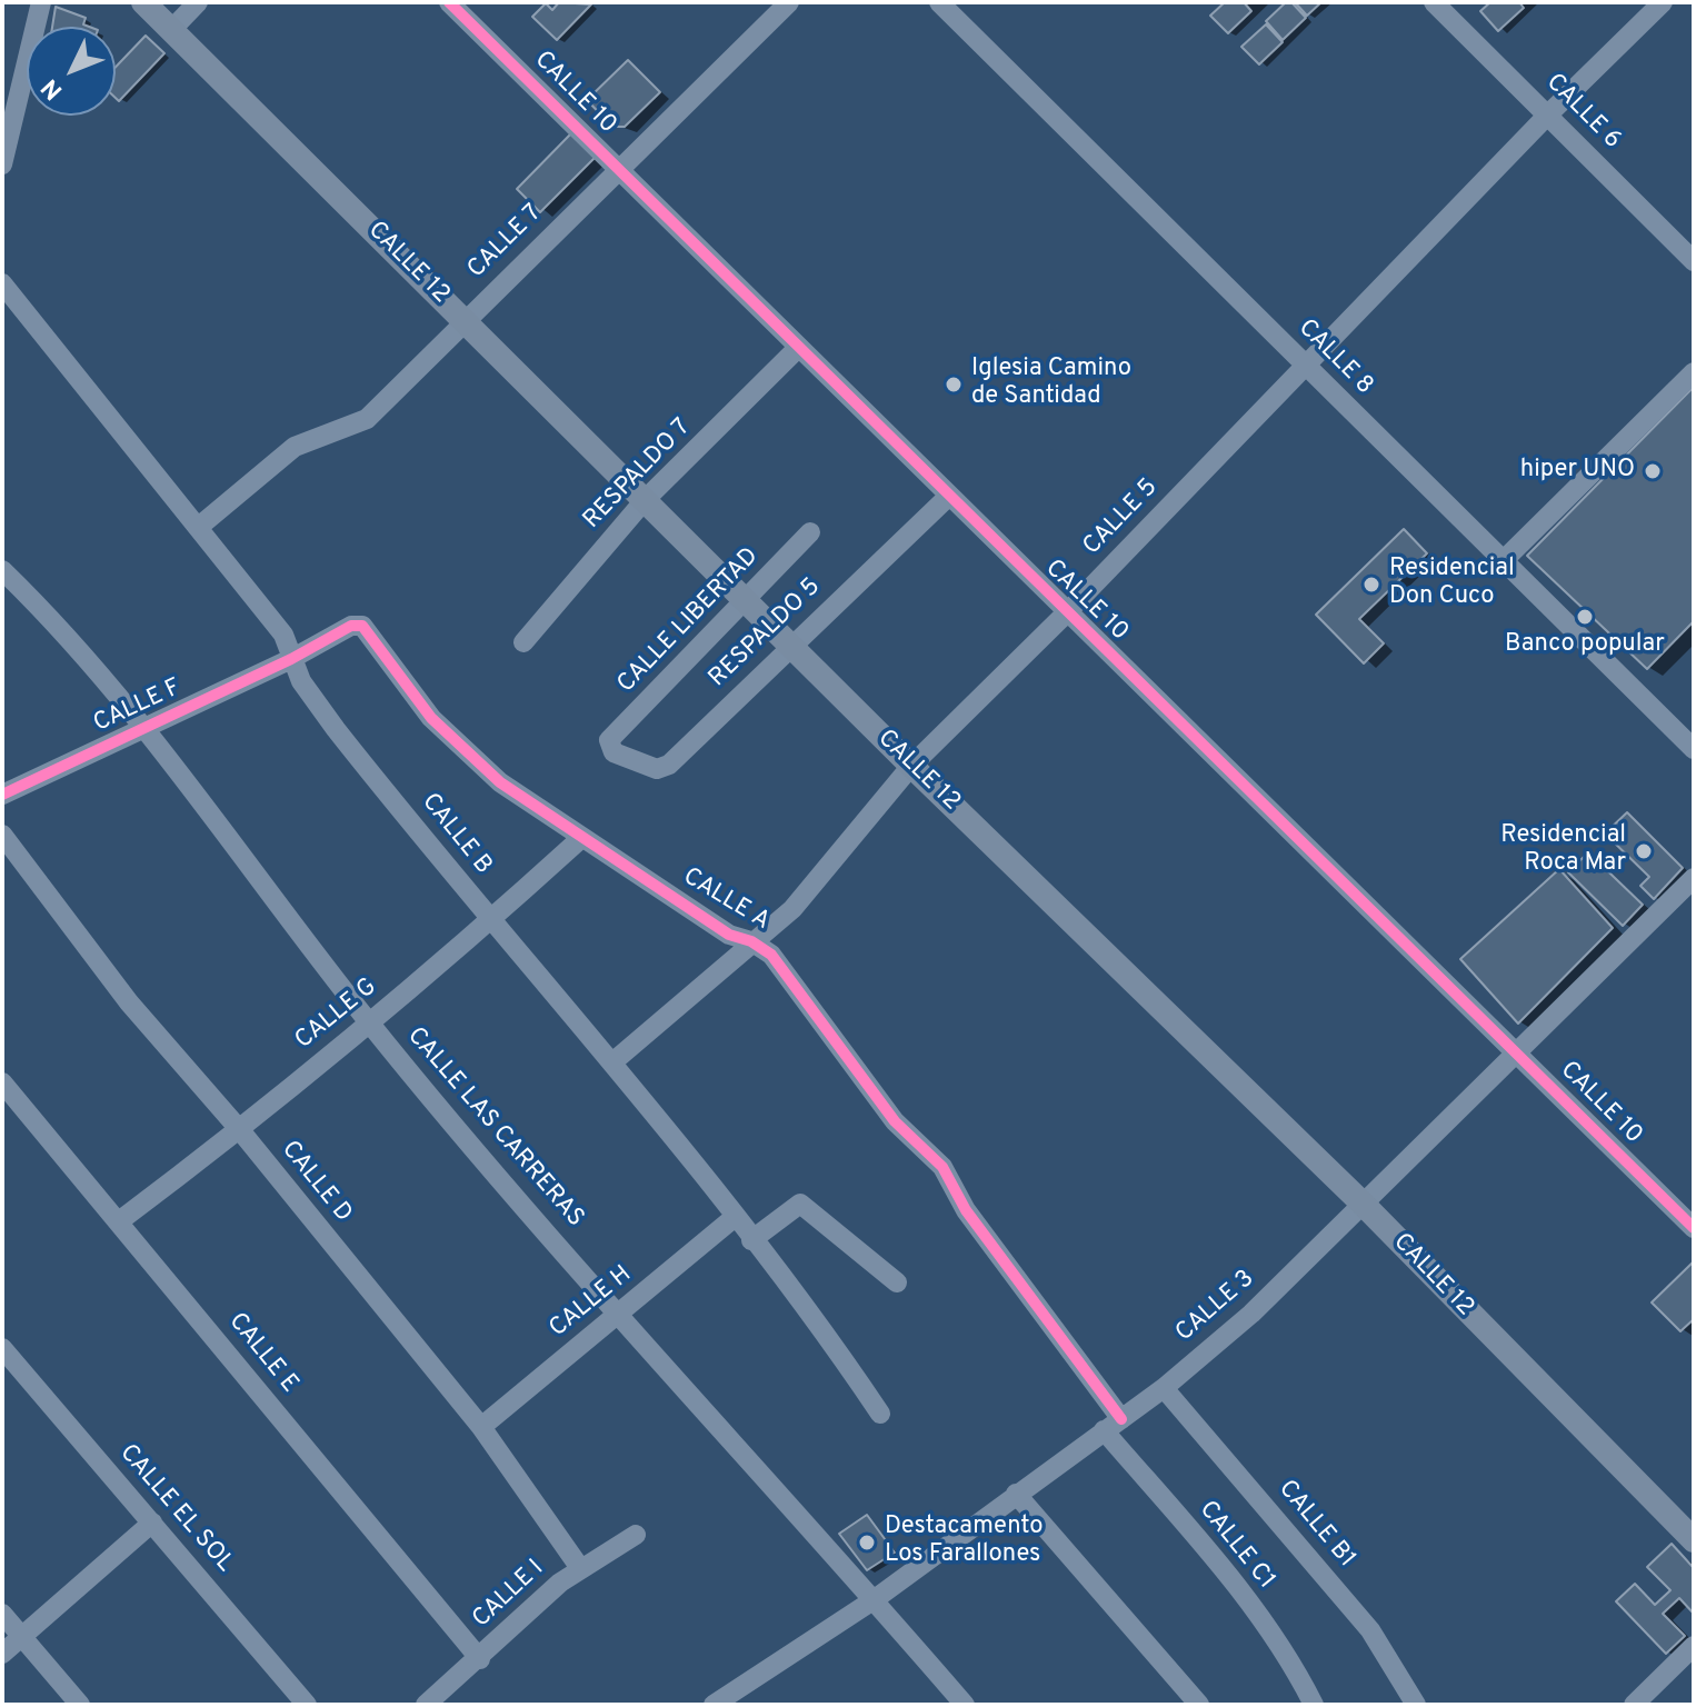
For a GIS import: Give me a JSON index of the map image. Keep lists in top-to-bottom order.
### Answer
{
  "streets": {
    "main road": ["CALLE 12"],
    "street": [
      "CALLE 10",
      "CALLE 6",
      "CALLE 7",
      "CALLE 8",
      "RESPALDO 7",
      "CALLE 5",
      "CALLE LIBERTAD",
      "RESPALDO 5",
      "CALLE F",
      "CALLE B",
      "CALLE A",
      "CALLE G",
      "CALLE LAS CARRERAS",
      "CALLE D",
      "CALLE H",
      "CALLE 3",
      "CALLE E",
      "CALLE EL SOL",
      "CALLE B1",
      "CALLE C1",
      "CALLE I"
    ]
  },
  "crossings": [
    ["CALLE 10", "CALLE 7"],
    ["CALLE 10", "RESPALDO 7"],
    ["CALLE 10", "CALLE 5"],
    ["CALLE 10", "RESPALDO 5"],
    ["CALLE 10", "CALLE 3"],
    ["CALLE 6", "CALLE 5"],
    ["CALLE 7", "CALLE 12"],
    ["CALLE 7", "CALLE B"],
    ["CALLE 12", "RESPALDO 7"],
    ["CALLE 12", "CALLE 5"],
    ["CALLE 12", "CALLE LIBERTAD"],
    ["CALLE 12", "RESPALDO 5"],
    ["CALLE 12", "CALLE 3"],
    ["CALLE 8", "CALLE 5"],
    ["CALLE 5", "CALLE B"],
    ["CALLE 5", "CALLE A"],
    ["CALLE LIBERTAD", "RESPALDO 5"],
    ["CALLE F", "CALLE B"],
    ["CALLE F", "CALLE A"],
    ["CALLE F", "CALLE LAS CARRERAS"],
    ["CALLE B", "CALLE A"],
    ["CALLE B", "CALLE G"],
    ["CALLE B", "CALLE H"],
    ["CALLE A", "CALLE G"],
    ["CALLE A", "CALLE 3"],
    ["CALLE A", "CALLE C1"],
    ["CALLE G", "CALLE LAS CARRERAS"],
    ["CALLE G", "CALLE D"],
    ["CALLE G", "CALLE E"],
    ["CALLE LAS CARRERAS", "CALLE H"],
    ["CALLE LAS CARRERAS", "CALLE 3"],
    ["CALLE D", "CALLE H"],
    ["CALLE D", "CALLE I"],
    ["CALLE 3", "CALLE B1"],
    ["CALLE 3", "CALLE C1"],
    ["CALLE E", "CALLE I"]
  ],
  "places": [
    "Iglesia Camino de Santidad",
    "hiper UNO",
    "Residencial Don Cuco",
    "Banco popular",
    "Residencial Roca Mar",
    "Destacamento Los Farallones"
  ],
  "north": "bottom left"
}
